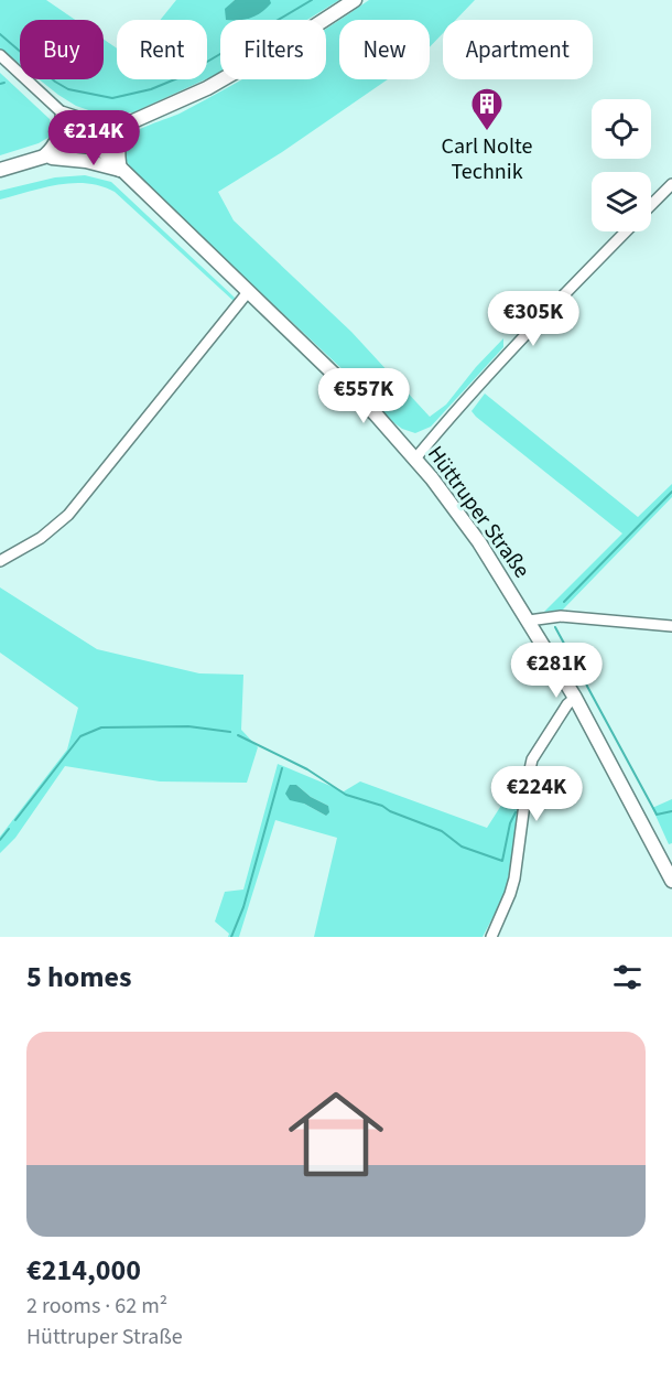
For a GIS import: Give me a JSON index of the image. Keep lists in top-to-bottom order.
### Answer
{
  "streets": {
    "main road": ["Hüttruper Straße"]
  },
  "places": {
    "building": ["Carl Nolte Technik"]
  },
  "page": {
    "chip": [
      "Buy",
      "Rent",
      "Filters",
      "New",
      "Apartment"
    ],
    "price": [
      "€214K",
      "€305K",
      "€557K",
      "€281K",
      "€224K"
    ],
    "heading": "5 homes",
    "list": [
      {
        "name": "€214,000",
        "note": "2 rooms · 62 m² · Hüttruper Straße"
      }
    ]
  }
}
